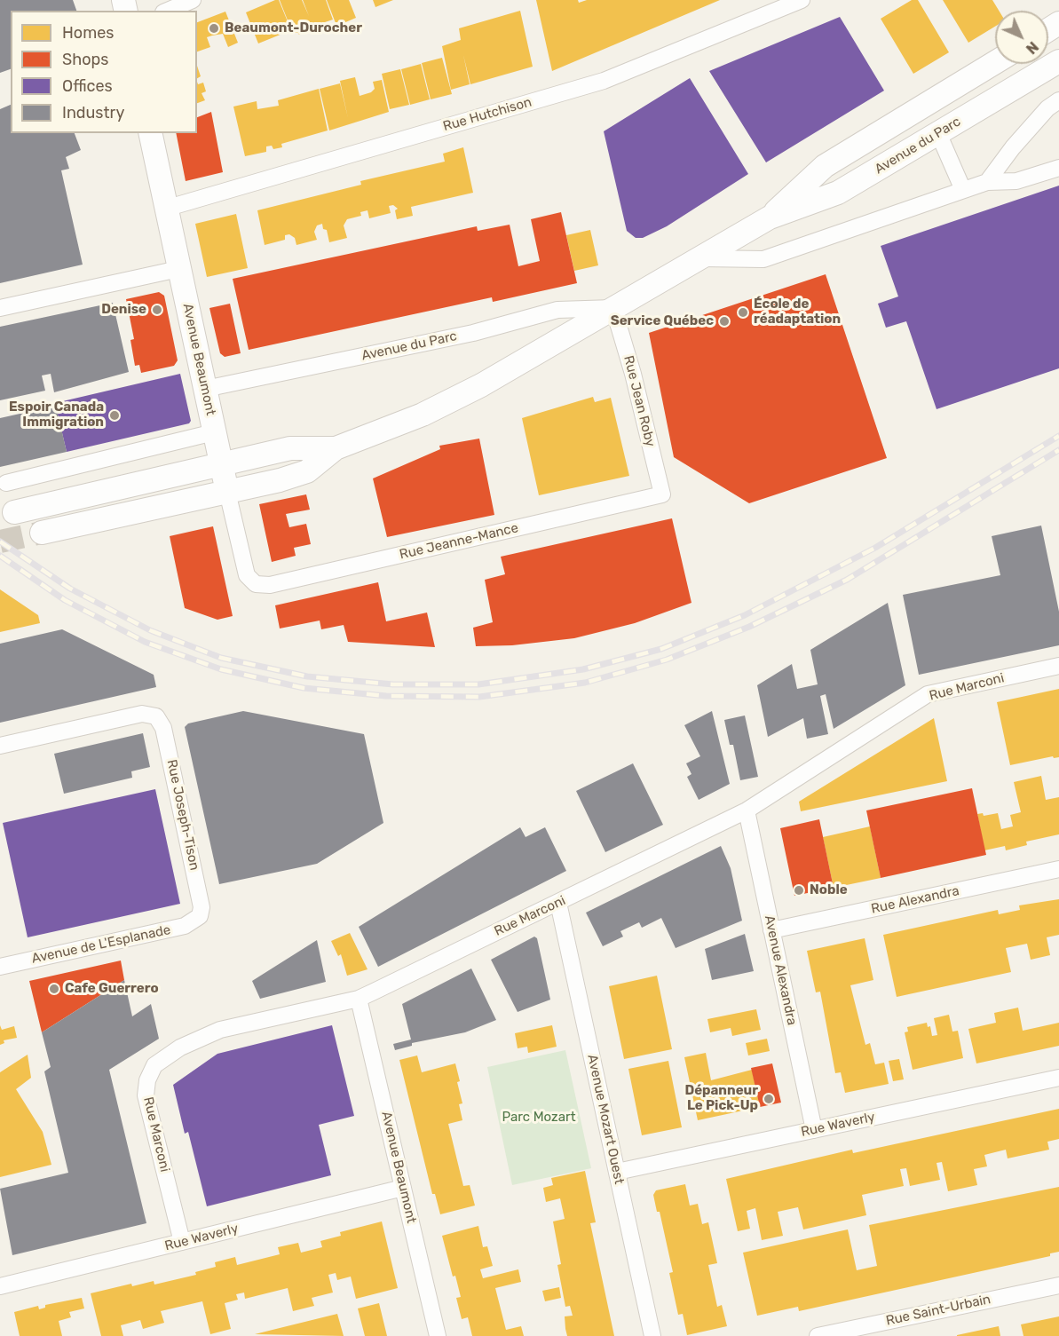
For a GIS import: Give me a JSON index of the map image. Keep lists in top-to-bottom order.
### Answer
{
  "streets": {
    "main road": ["Avenue du Parc", "Avenue Beaumont"],
    "street": [
      "Rue Hutchison",
      "Rue Jean Roby",
      "Rue Jeanne-Mance",
      "Rue Marconi",
      "Rue Joseph-Tison",
      "Rue Alexandra",
      "Avenue de L'Esplanade",
      "Avenue Alexandra",
      "Avenue Mozart Ouest",
      "Rue Waverly",
      "Rue Saint-Urbain"
    ]
  },
  "crossings": [
    ["Rue Hutchison", "Avenue Beaumont"],
    ["Avenue du Parc", "Avenue Beaumont"],
    ["Avenue du Parc", "Rue Jean Roby"],
    ["Avenue Beaumont", "Rue Jeanne-Mance"],
    ["Avenue Beaumont", "Rue Marconi"],
    ["Avenue Beaumont", "Rue Waverly"],
    ["Rue Jean Roby", "Rue Jeanne-Mance"],
    ["Rue Marconi", "Avenue Alexandra"],
    ["Rue Marconi", "Avenue Mozart Ouest"],
    ["Rue Marconi", "Rue Waverly"],
    ["Rue Joseph-Tison", "Avenue de L'Esplanade"],
    ["Rue Alexandra", "Avenue Alexandra"],
    ["Avenue Alexandra", "Rue Waverly"],
    ["Avenue Mozart Ouest", "Rue Waverly"]
  ],
  "parks": ["Parc Mozart"],
  "places": [
    "Beaumont-Durocher",
    "Denise",
    "École de réadaptation",
    "Service Québec",
    "Espoir Canada Immigration",
    "Noble",
    "Cafe Guerrero",
    "Dépanneur Le Pick-Up"
  ],
  "legend": [
    "Homes",
    "Shops",
    "Offices",
    "Industry"
  ],
  "north": "bottom right"
}
